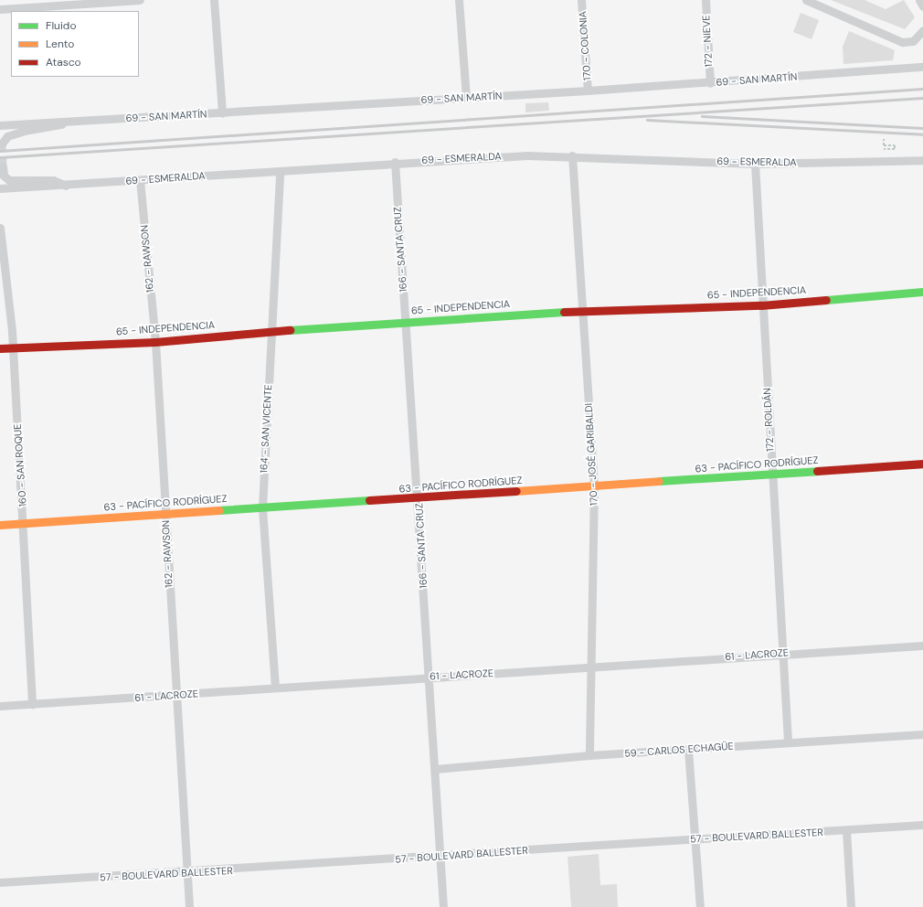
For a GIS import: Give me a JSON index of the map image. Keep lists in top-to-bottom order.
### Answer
{
  "streets": {
    "street": [
      "172 - NIEVE",
      "170 - COLONIA",
      "69 - SAN MARTÍN",
      "69 - ESMERALDA",
      "166 - SANTA CRUZ",
      "162 - RAWSON",
      "65 - INDEPENDENCIA",
      "172 - ROLDÁN",
      "164 - SAN VICENTE",
      "170 - JOSÉ GARIBALDI",
      "63 - PACÍFICO RODRÍGUEZ",
      "160 - SAN ROQUE",
      "61 - LACROZE",
      "59 - CARLOS ECHAGÜE",
      "57 - BOULEVARD BALLESTER"
    ]
  },
  "crossings": [
    ["172 - NIEVE", "69 - SAN MARTÍN"],
    ["170 - COLONIA", "69 - SAN MARTÍN"],
    ["69 - ESMERALDA", "166 - SANTA CRUZ"],
    ["69 - ESMERALDA", "162 - RAWSON"],
    ["69 - ESMERALDA", "172 - ROLDÁN"],
    ["69 - ESMERALDA", "164 - SAN VICENTE"],
    ["69 - ESMERALDA", "170 - JOSÉ GARIBALDI"],
    ["166 - SANTA CRUZ", "65 - INDEPENDENCIA"],
    ["166 - SANTA CRUZ", "63 - PACÍFICO RODRÍGUEZ"],
    ["166 - SANTA CRUZ", "61 - LACROZE"],
    ["166 - SANTA CRUZ", "59 - CARLOS ECHAGÜE"],
    ["166 - SANTA CRUZ", "57 - BOULEVARD BALLESTER"],
    ["162 - RAWSON", "65 - INDEPENDENCIA"],
    ["162 - RAWSON", "63 - PACÍFICO RODRÍGUEZ"],
    ["162 - RAWSON", "61 - LACROZE"],
    ["162 - RAWSON", "57 - BOULEVARD BALLESTER"],
    ["65 - INDEPENDENCIA", "172 - ROLDÁN"],
    ["65 - INDEPENDENCIA", "164 - SAN VICENTE"],
    ["65 - INDEPENDENCIA", "170 - JOSÉ GARIBALDI"],
    ["65 - INDEPENDENCIA", "160 - SAN ROQUE"],
    ["172 - ROLDÁN", "63 - PACÍFICO RODRÍGUEZ"],
    ["172 - ROLDÁN", "61 - LACROZE"],
    ["172 - ROLDÁN", "59 - CARLOS ECHAGÜE"],
    ["164 - SAN VICENTE", "63 - PACÍFICO RODRÍGUEZ"],
    ["164 - SAN VICENTE", "61 - LACROZE"],
    ["170 - JOSÉ GARIBALDI", "63 - PACÍFICO RODRÍGUEZ"],
    ["170 - JOSÉ GARIBALDI", "61 - LACROZE"],
    ["170 - JOSÉ GARIBALDI", "59 - CARLOS ECHAGÜE"],
    ["63 - PACÍFICO RODRÍGUEZ", "160 - SAN ROQUE"],
    ["160 - SAN ROQUE", "61 - LACROZE"]
  ],
  "legend": ["Fluido", "Lento", "Atasco"]
}
